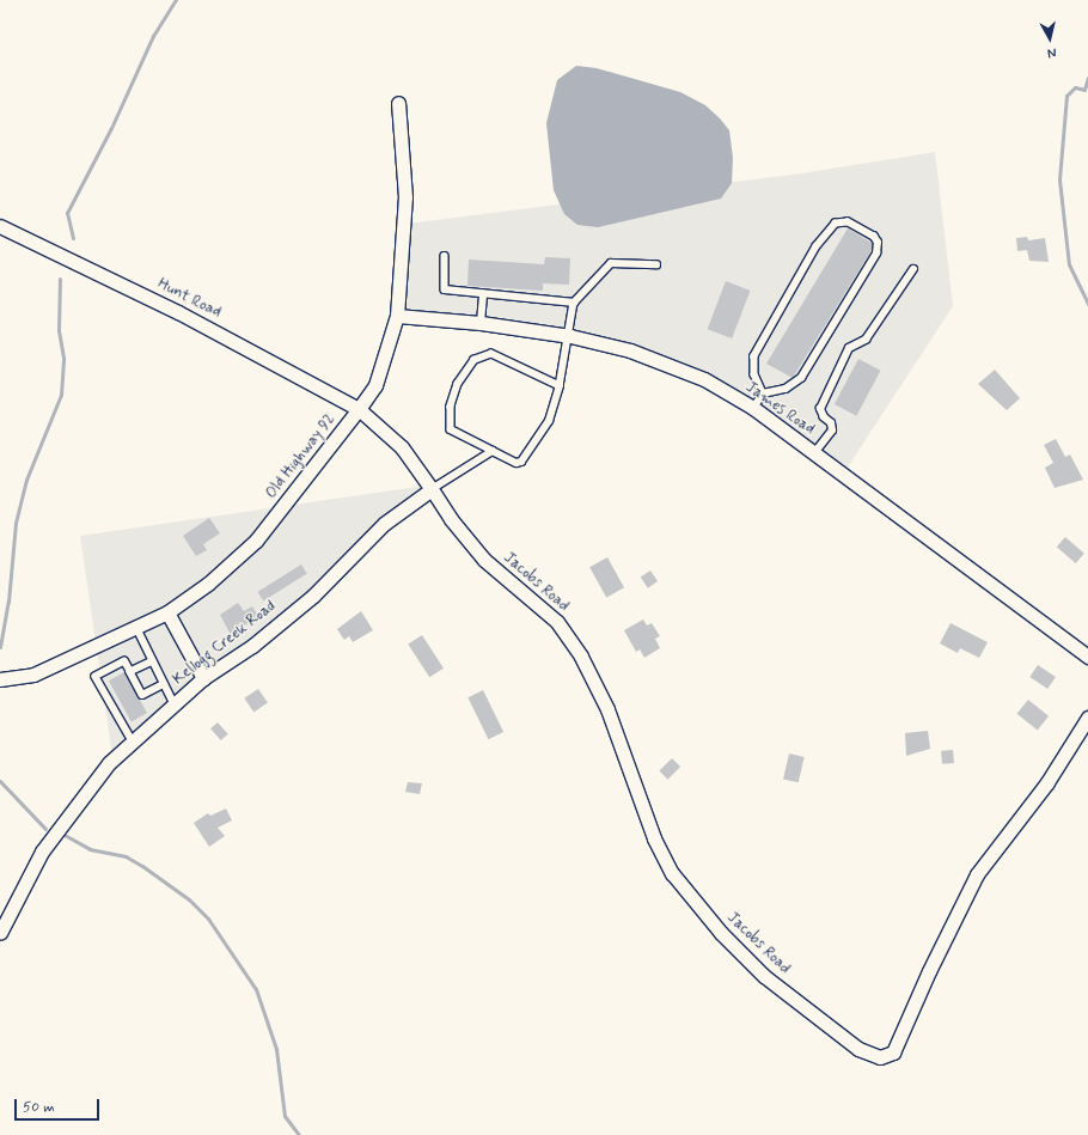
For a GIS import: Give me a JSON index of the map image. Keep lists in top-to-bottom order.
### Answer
{
  "streets": {
    "street": [
      "Hunt Road",
      "James Road",
      "Old Highway 92",
      "Jacobs Road",
      "Kellogg Creek Road"
    ]
  },
  "crossings": [
    ["Hunt Road", "Old Highway 92"],
    ["James Road", "Old Highway 92"],
    ["Jacobs Road", "Kellogg Creek Road"]
  ],
  "scale_bar": "50 m",
  "north": "bottom"
}
